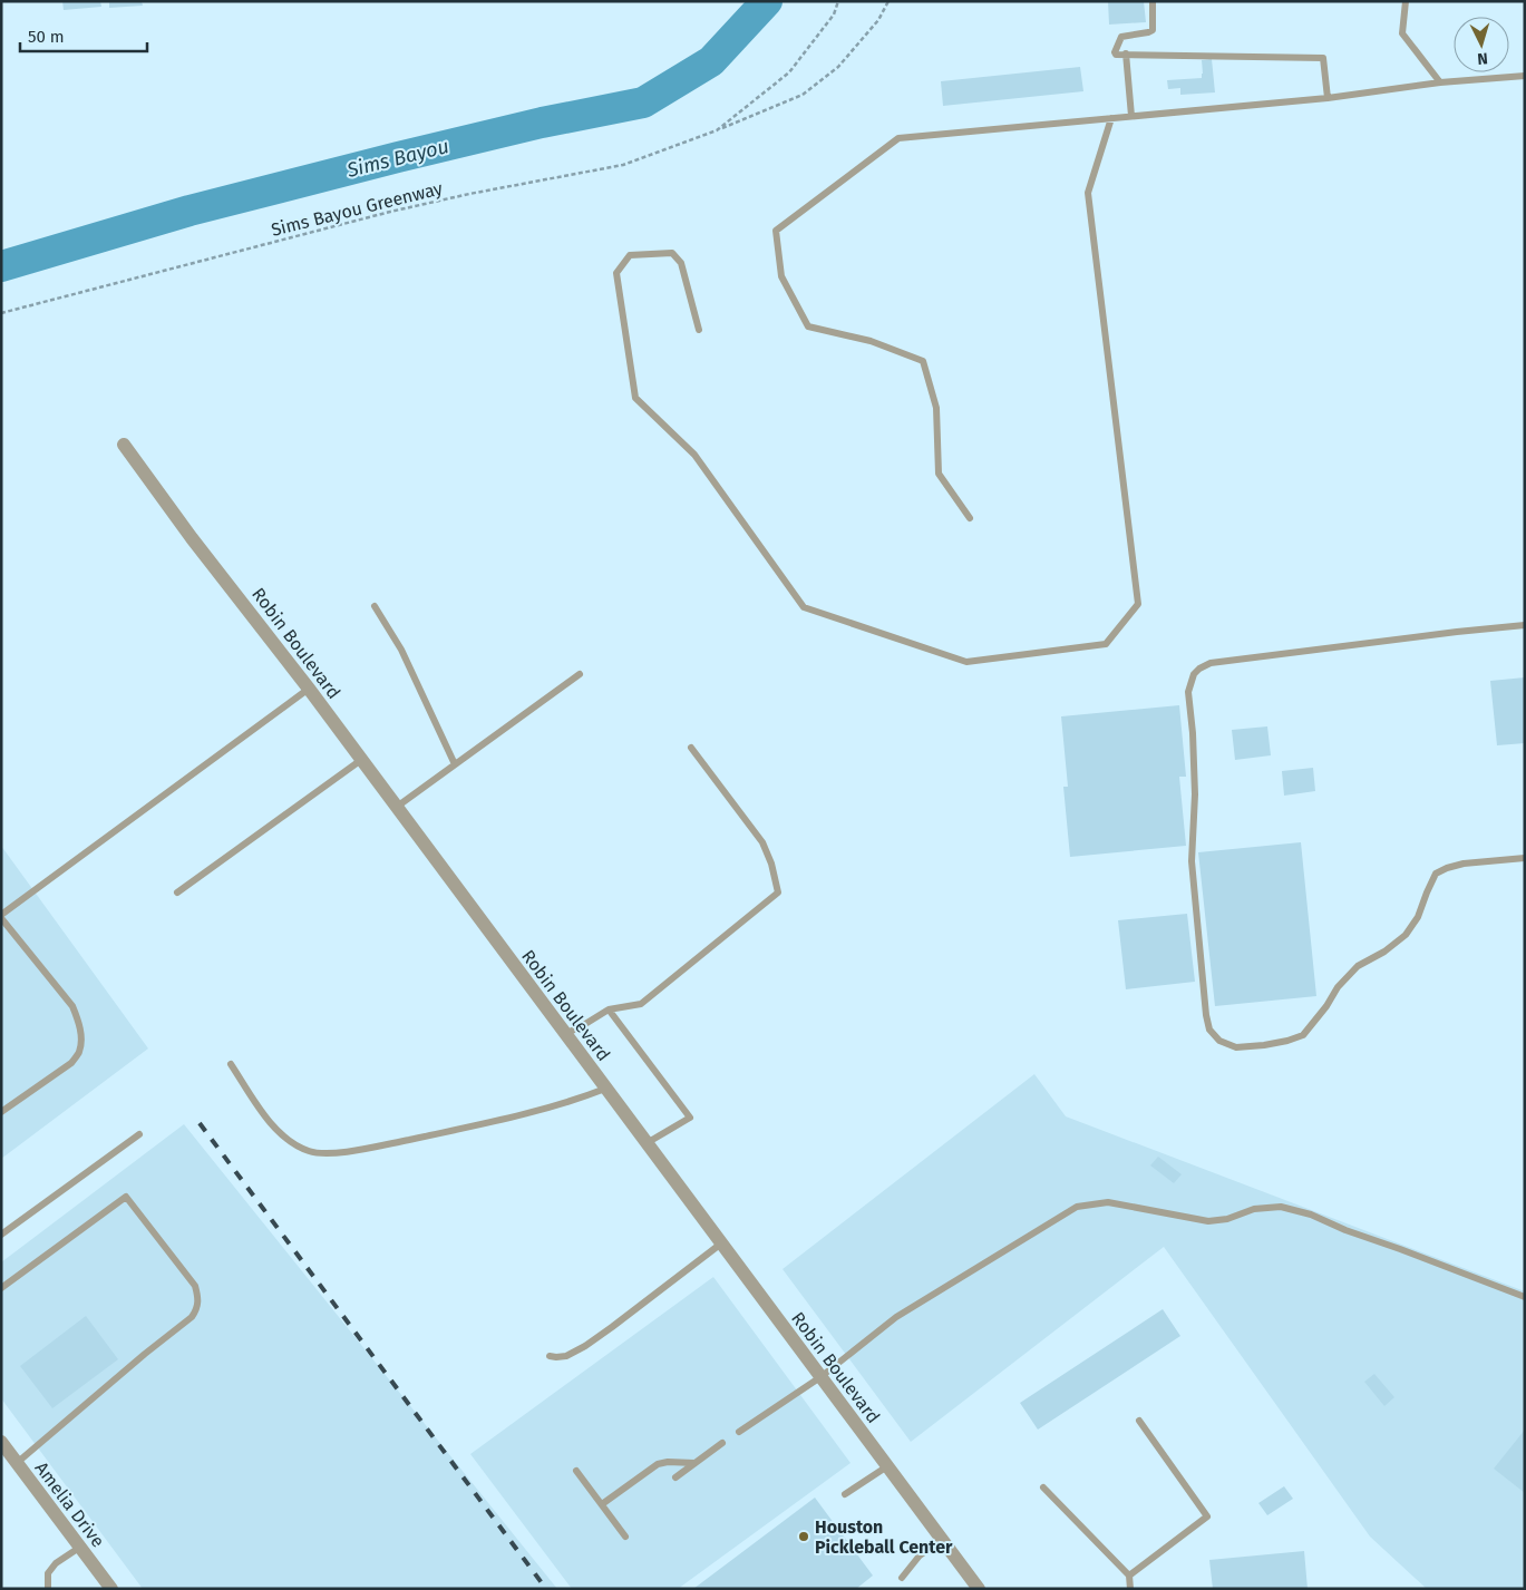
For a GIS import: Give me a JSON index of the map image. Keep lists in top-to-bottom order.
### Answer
{
  "streets": {
    "street": ["Robin Boulevard", "Amelia Drive"],
    "path": ["Sims Bayou Greenway"]
  },
  "water": ["Sims Bayou"],
  "places": ["Houston Pickleball Center"],
  "scale_bar": "50 m",
  "north": "bottom"
}
